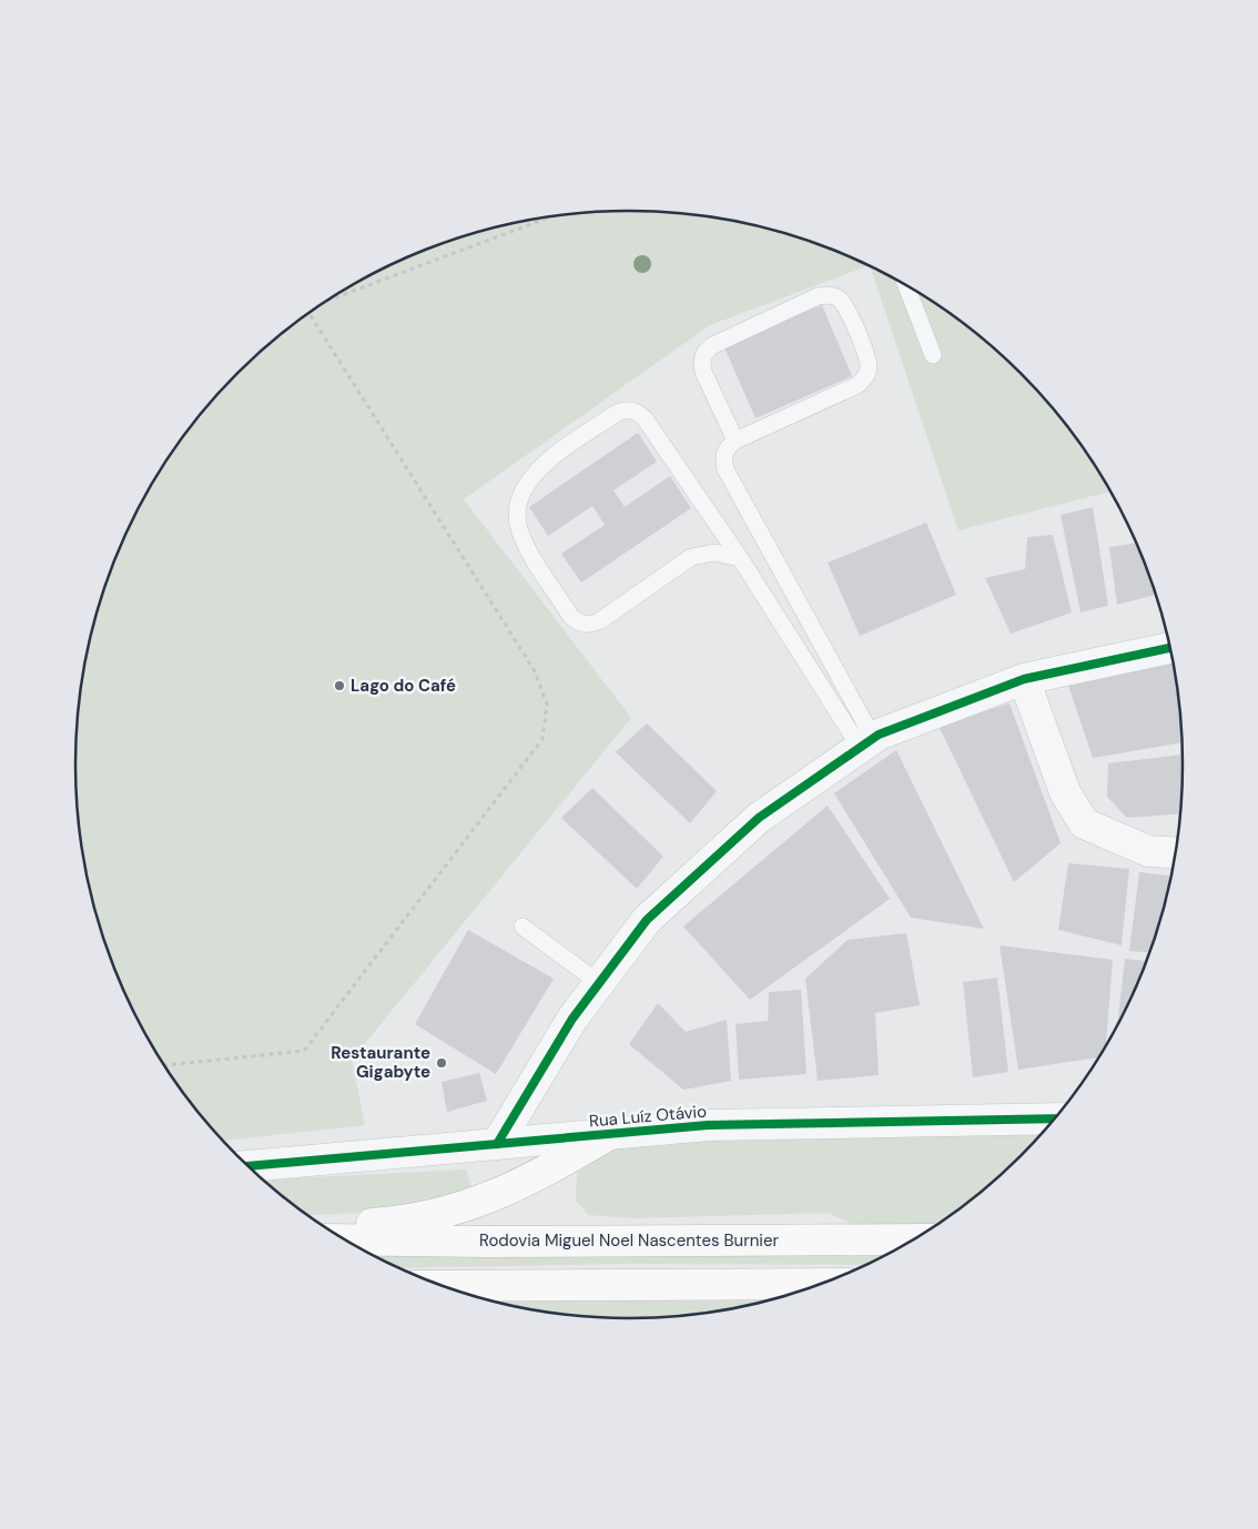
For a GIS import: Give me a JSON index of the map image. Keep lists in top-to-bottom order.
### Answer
{
  "streets": {
    "highway": ["Rodovia Miguel Noel Nascentes Burnier"],
    "street": ["Rua Luíz Otávio"]
  },
  "places": ["Lago do Café", "Restaurante Gigabyte"]
}
